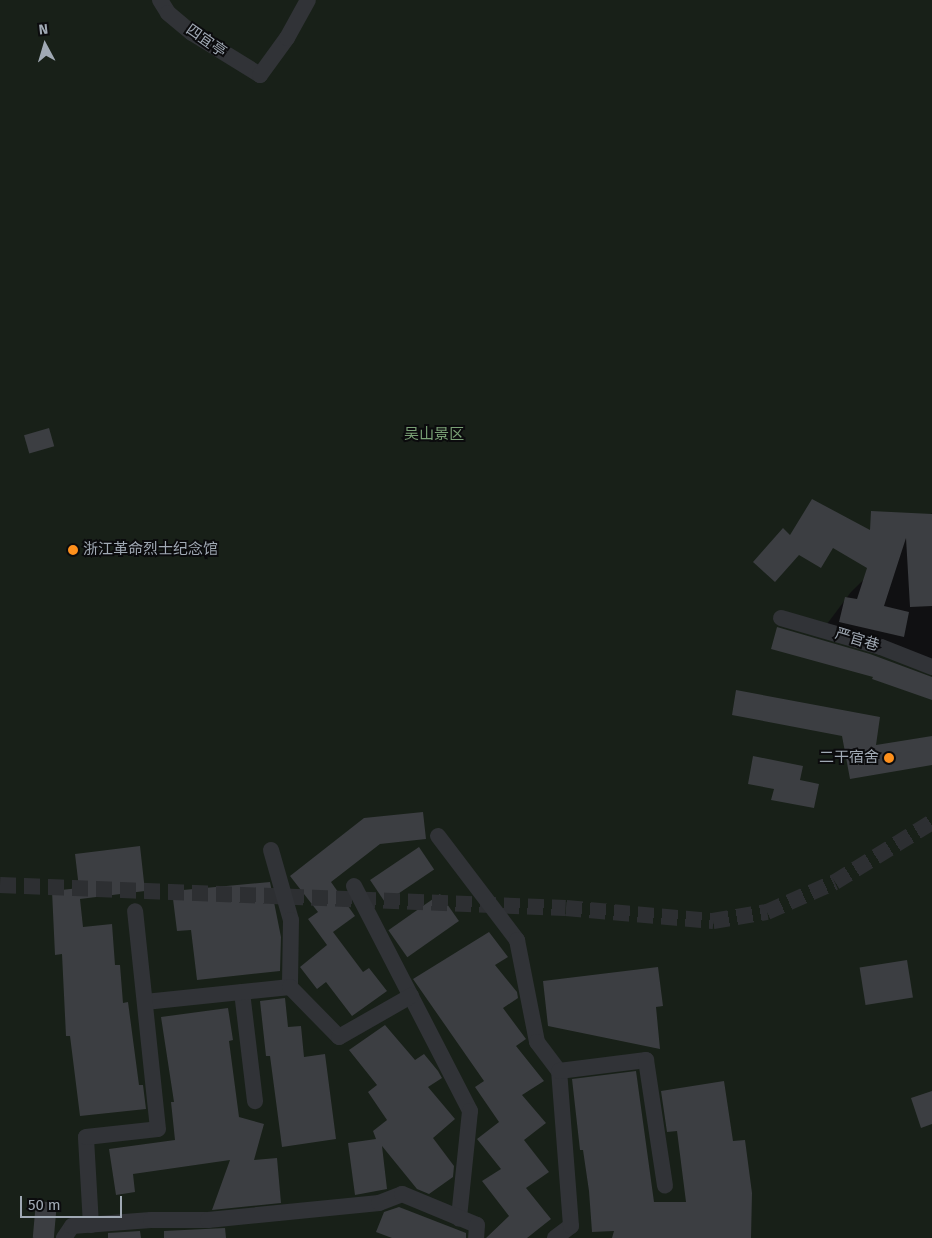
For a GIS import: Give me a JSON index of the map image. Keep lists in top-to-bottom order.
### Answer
{
  "streets": {
    "lane": ["四宜亭", "严官巷"]
  },
  "parks": ["吴山景区"],
  "places": ["浙江革命烈士纪念馆", "二干宿舍"],
  "scale_bar": "50 m",
  "north": "top"
}
